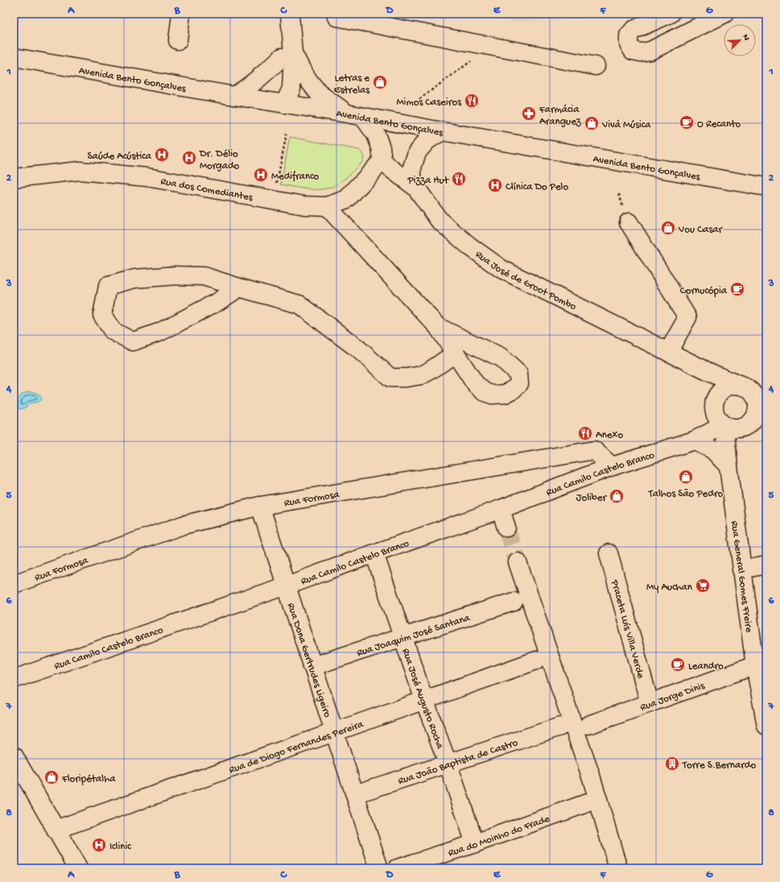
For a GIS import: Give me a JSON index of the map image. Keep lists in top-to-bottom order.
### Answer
{
  "streets": {
    "street": [
      "Avenida Bento Gonçalves",
      "Rua dos Comediantes",
      "Rua José de Groot Pombo",
      "Rua Camilo Castelo Branco",
      "Rua Formosa",
      "Rua General Gomes Freire",
      "Praceta Luís Villa Verde",
      "Rua Joaquim José Santana",
      "Rua Dona Gertrudes Ligeiro",
      "Rua Jorge Dinis",
      "Rua José Augusto Rocha",
      "Rua de Diogo Fernandes Pereira",
      "Rua João Baptista de Castro",
      "Rua do Moinho do Frade"
    ]
  },
  "crossings": [
    ["Rua dos Comediantes", "Rua José de Groot Pombo"],
    ["Rua José de Groot Pombo", "Rua Camilo Castelo Branco"],
    ["Rua José de Groot Pombo", "Rua General Gomes Freire"],
    ["Rua Camilo Castelo Branco", "Rua Formosa"],
    ["Rua Camilo Castelo Branco", "Rua General Gomes Freire"],
    ["Rua Camilo Castelo Branco", "Rua Dona Gertrudes Ligeiro"],
    ["Rua Camilo Castelo Branco", "Rua José Augusto Rocha"],
    ["Rua Formosa", "Rua Dona Gertrudes Ligeiro"],
    ["Rua General Gomes Freire", "Rua Jorge Dinis"],
    ["Praceta Luís Villa Verde", "Rua Jorge Dinis"],
    ["Rua Joaquim José Santana", "Rua Dona Gertrudes Ligeiro"],
    ["Rua Joaquim José Santana", "Rua José Augusto Rocha"],
    ["Rua Dona Gertrudes Ligeiro", "Rua de Diogo Fernandes Pereira"],
    ["Rua Dona Gertrudes Ligeiro", "Rua João Baptista de Castro"],
    ["Rua José Augusto Rocha", "Rua de Diogo Fernandes Pereira"],
    ["Rua José Augusto Rocha", "Rua João Baptista de Castro"],
    ["Rua José Augusto Rocha", "Rua do Moinho do Frade"]
  ],
  "places": {
    "shop": [
      "Letras e Estrelas",
      "Vivá Música",
      "Vou Casar",
      "Talhos São Pedro",
      "Joliber",
      "Floripétalha"
    ],
    "restaurant": ["Mimos Caseiros", "Pizza Hut", "Anexo"],
    "pharmacy": ["Farmácia Aranguez"],
    "cafe": ["O Recanto", "Cornucópia", "Leandro"],
    "hospital": [
      "Saúde Acústica",
      "Dr. Délio Morgado",
      "Medifranco",
      "Clínica Do Pelo",
      "Iclinic"
    ],
    "supermarket": ["My Auchan"],
    "building": ["Torre S.Bernardo"]
  },
  "north": "top right",
  "grid": {
    "columns": [
      "A",
      "B",
      "C",
      "D",
      "E",
      "F",
      "G"
    ],
    "rows": [
      "1",
      "2",
      "3",
      "4",
      "5",
      "6",
      "7",
      "8"
    ]
  }
}
